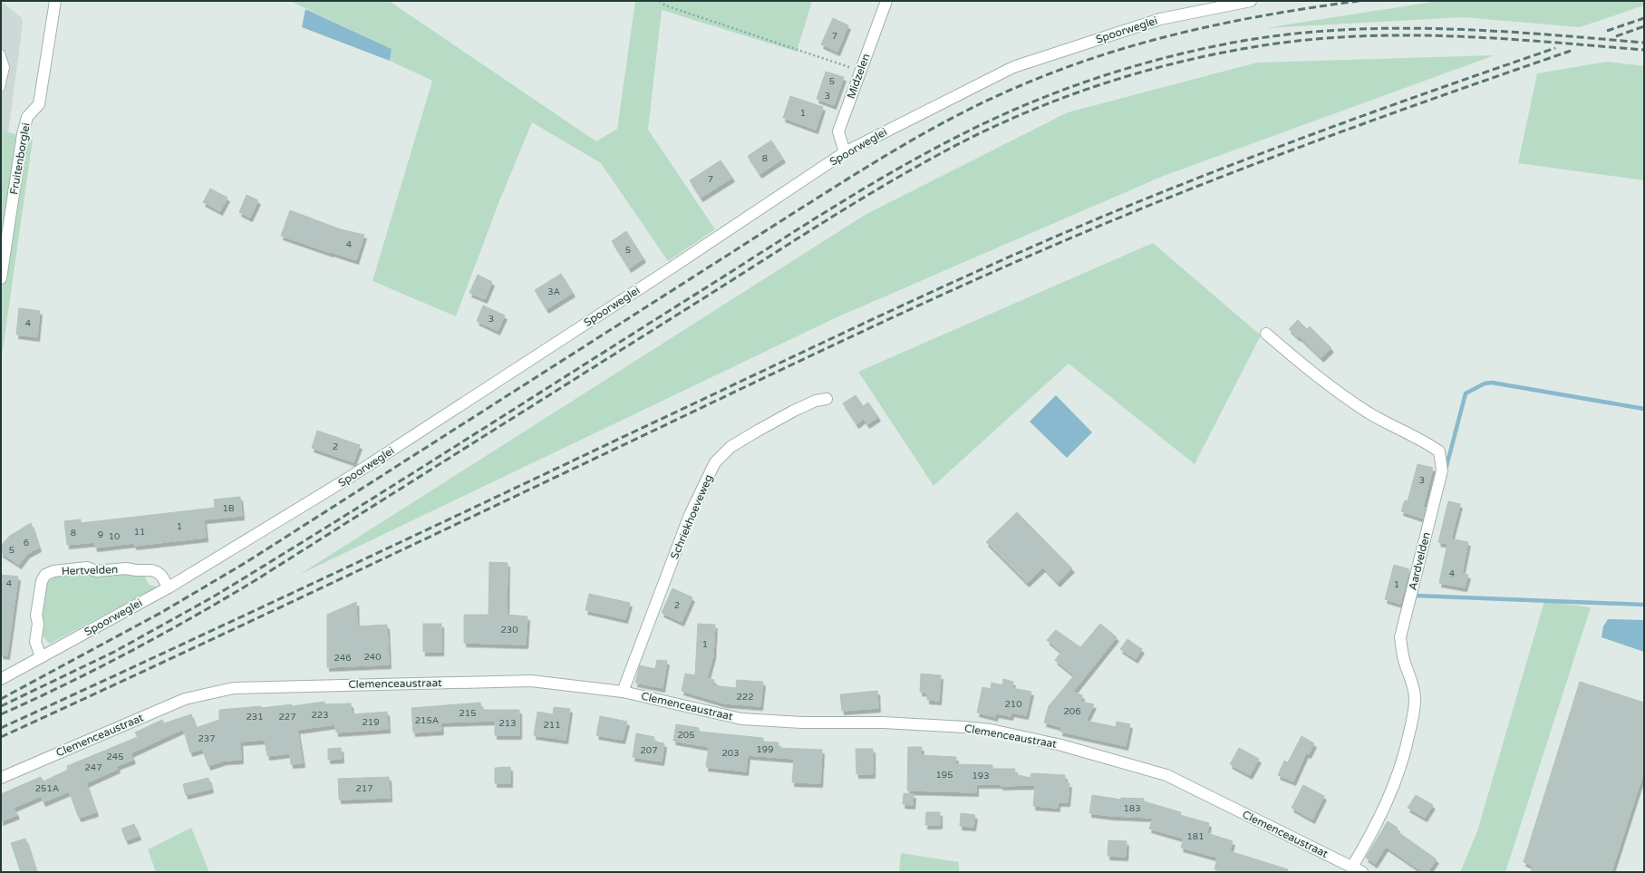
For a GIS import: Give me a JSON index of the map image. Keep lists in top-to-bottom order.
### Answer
{
  "streets": {
    "street": [
      "Spoorweglei",
      "Midzelen",
      "Fruitenborglei",
      "Schriekhoeveweg",
      "Aardvelden",
      "Hertvelden",
      "Clemenceaustraat"
    ]
  },
  "crossings": [
    ["Spoorweglei", "Midzelen"],
    ["Spoorweglei", "Hertvelden"],
    ["Schriekhoeveweg", "Clemenceaustraat"],
    ["Aardvelden", "Clemenceaustraat"]
  ],
  "house_numbers": [
    "7",
    "5",
    "3",
    "1",
    "8",
    "7",
    "4",
    "5",
    "3A",
    "3",
    "4",
    "2",
    "3",
    "1B",
    "1",
    "11",
    "8",
    "9",
    "10",
    "6",
    "5",
    "4",
    "4",
    "1",
    "2",
    "230",
    "1",
    "240",
    "246",
    "222",
    "210",
    "206",
    "215",
    "223",
    "231",
    "227",
    "215A",
    "219",
    "213",
    "211",
    "205",
    "237",
    "199",
    "207",
    "203",
    "245",
    "247",
    "195",
    "193",
    "251A",
    "217",
    "183",
    "181"
  ]
}
